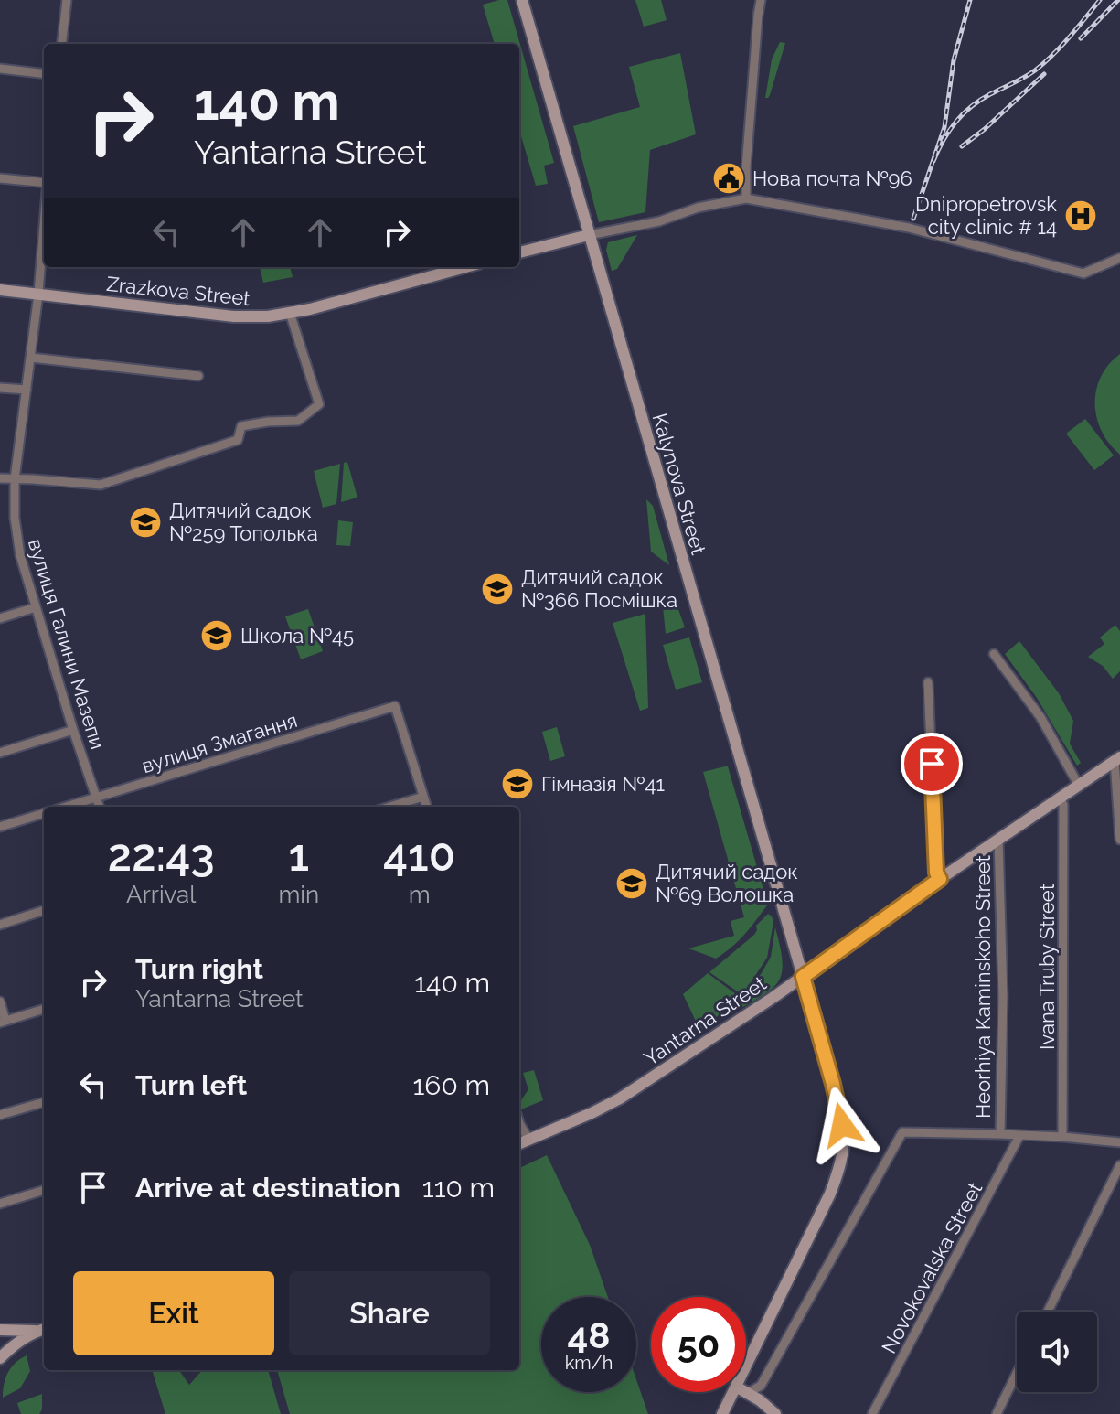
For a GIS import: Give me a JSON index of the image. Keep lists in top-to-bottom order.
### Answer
{
  "streets": {
    "main road": ["Zrazkova Street", "Kalynova Street", "Yantarna Street"],
    "street": [
      "вулиця Галини Мазепи",
      "вулиця Змагання",
      "Ivana Truby Street",
      "Heorhiya Kaminskoho Street",
      "Novokovalska Street"
    ]
  },
  "crossings": [
    ["Zrazkova Street", "вулиця Галини Мазепи"],
    ["Kalynova Street", "Yantarna Street"],
    ["вулиця Галини Мазепи", "вулиця Змагання"],
    ["Ivana Truby Street", "Yantarna Street"],
    ["Heorhiya Kaminskoho Street", "Yantarna Street"]
  ],
  "places": {
    "public building": ["Нова почта №96"],
    "hospital": ["Dnipropetrovsk city clinic # 14"],
    "school or university": [
      "Дитячий садок №259 Тополька",
      "Дитячий садок №366 Посмішка",
      "Школа №45",
      "Гімназія №41",
      "Дитячий садок №69 Волошка"
    ]
  },
  "page": {
    "turn": ["140 m", "Yantarna Street"],
    "eta": [
      "22:43",
      "Arrival",
      "1",
      "min",
      "410",
      "m"
    ],
    "list": [
      {
        "name": "Turn right",
        "note": "Yantarna Street",
        "value": "140 m"
      },
      {
        "name": "Turn left",
        "value": "160 m"
      },
      {
        "name": "Arrive at destination",
        "value": "110 m"
      }
    ],
    "buttons": ["Exit", "Share"],
    "speed": "48 km/h",
    "limit": "50"
  }
}
